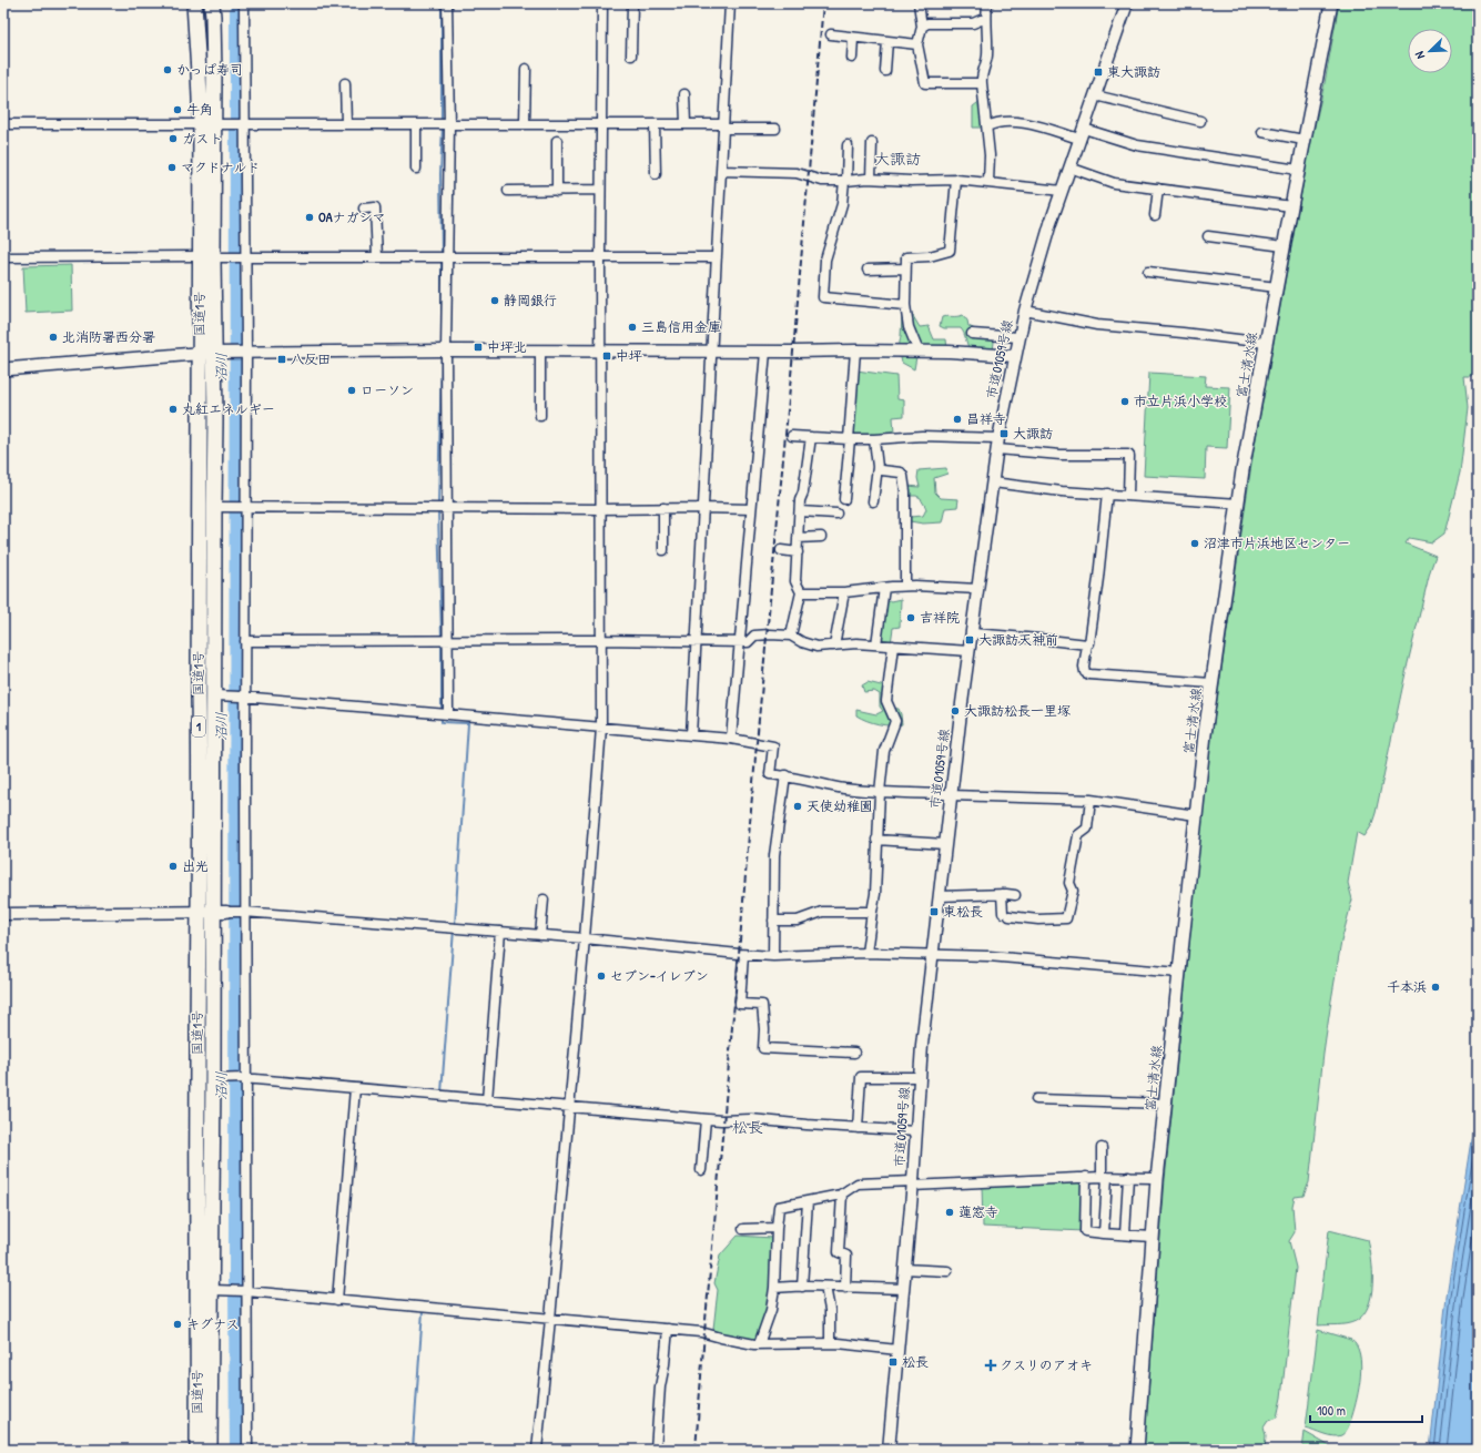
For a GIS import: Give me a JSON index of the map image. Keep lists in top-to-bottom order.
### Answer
{
  "streets": {
    "highway": ["国道1号", "1"],
    "main road": ["富士清水線"],
    "street": ["市道01059号線"]
  },
  "districts": ["大諏訪", "松長"],
  "water": ["沼川"],
  "places": {
    "other": [
      "かっぱ寿司",
      "牛角",
      "ガスト",
      "マクドナルド",
      "OAナガシマ",
      "静岡銀行",
      "三島信用金庫",
      "北消防署西分署",
      "ローソン",
      "市立片浜小学校",
      "丸紅エネルギー",
      "昌祥寺",
      "沼津市片浜地区センター",
      "吉祥院",
      "大諏訪松長一里塚",
      "天使幼稚園",
      "出光",
      "セブン-イレブン",
      "千本浜",
      "蓮窓寺",
      "キグナス"
    ],
    "transit": [
      "東大諏訪",
      "中坪北",
      "中坪",
      "八反田",
      "大諏訪",
      "大諏訪天神前",
      "東松長",
      "松長"
    ],
    "health": ["クスリのアオキ"]
  },
  "scale_bar": "100 m",
  "north": "bottom left"
}
